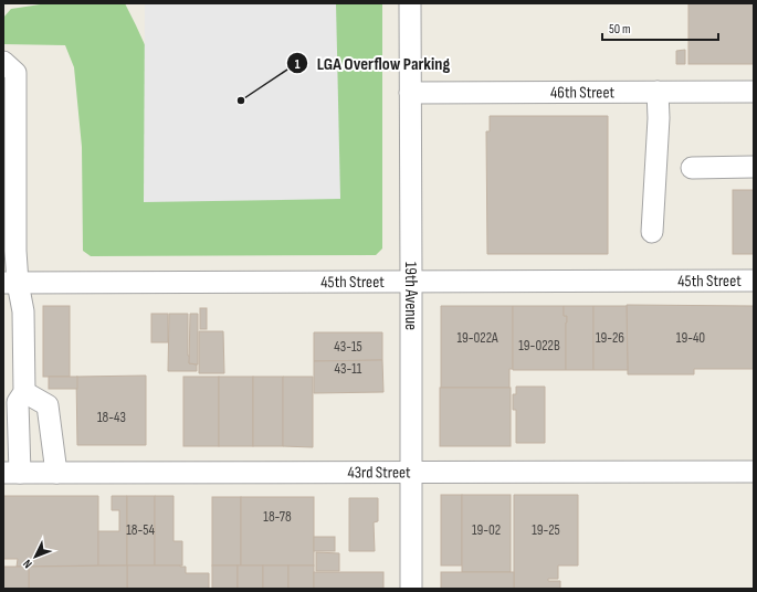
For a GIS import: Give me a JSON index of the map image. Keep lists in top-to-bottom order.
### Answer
{
  "streets": {
    "street": [
      "46th Street",
      "45th Street",
      "19th Avenue",
      "43rd Street"
    ]
  },
  "crossings": [
    ["46th Street", "19th Avenue"],
    ["45th Street", "19th Avenue"],
    ["19th Avenue", "43rd Street"]
  ],
  "places": ["LGA Overflow Parking"],
  "house_numbers": [
    "19-022A",
    "19-26",
    "19-40",
    "19-022B",
    "43-15",
    "43-11",
    "18-43",
    "18-78",
    "18-54",
    "19-02",
    "19-25"
  ],
  "scale_bar": "50 m",
  "north": "bottom left"
}
